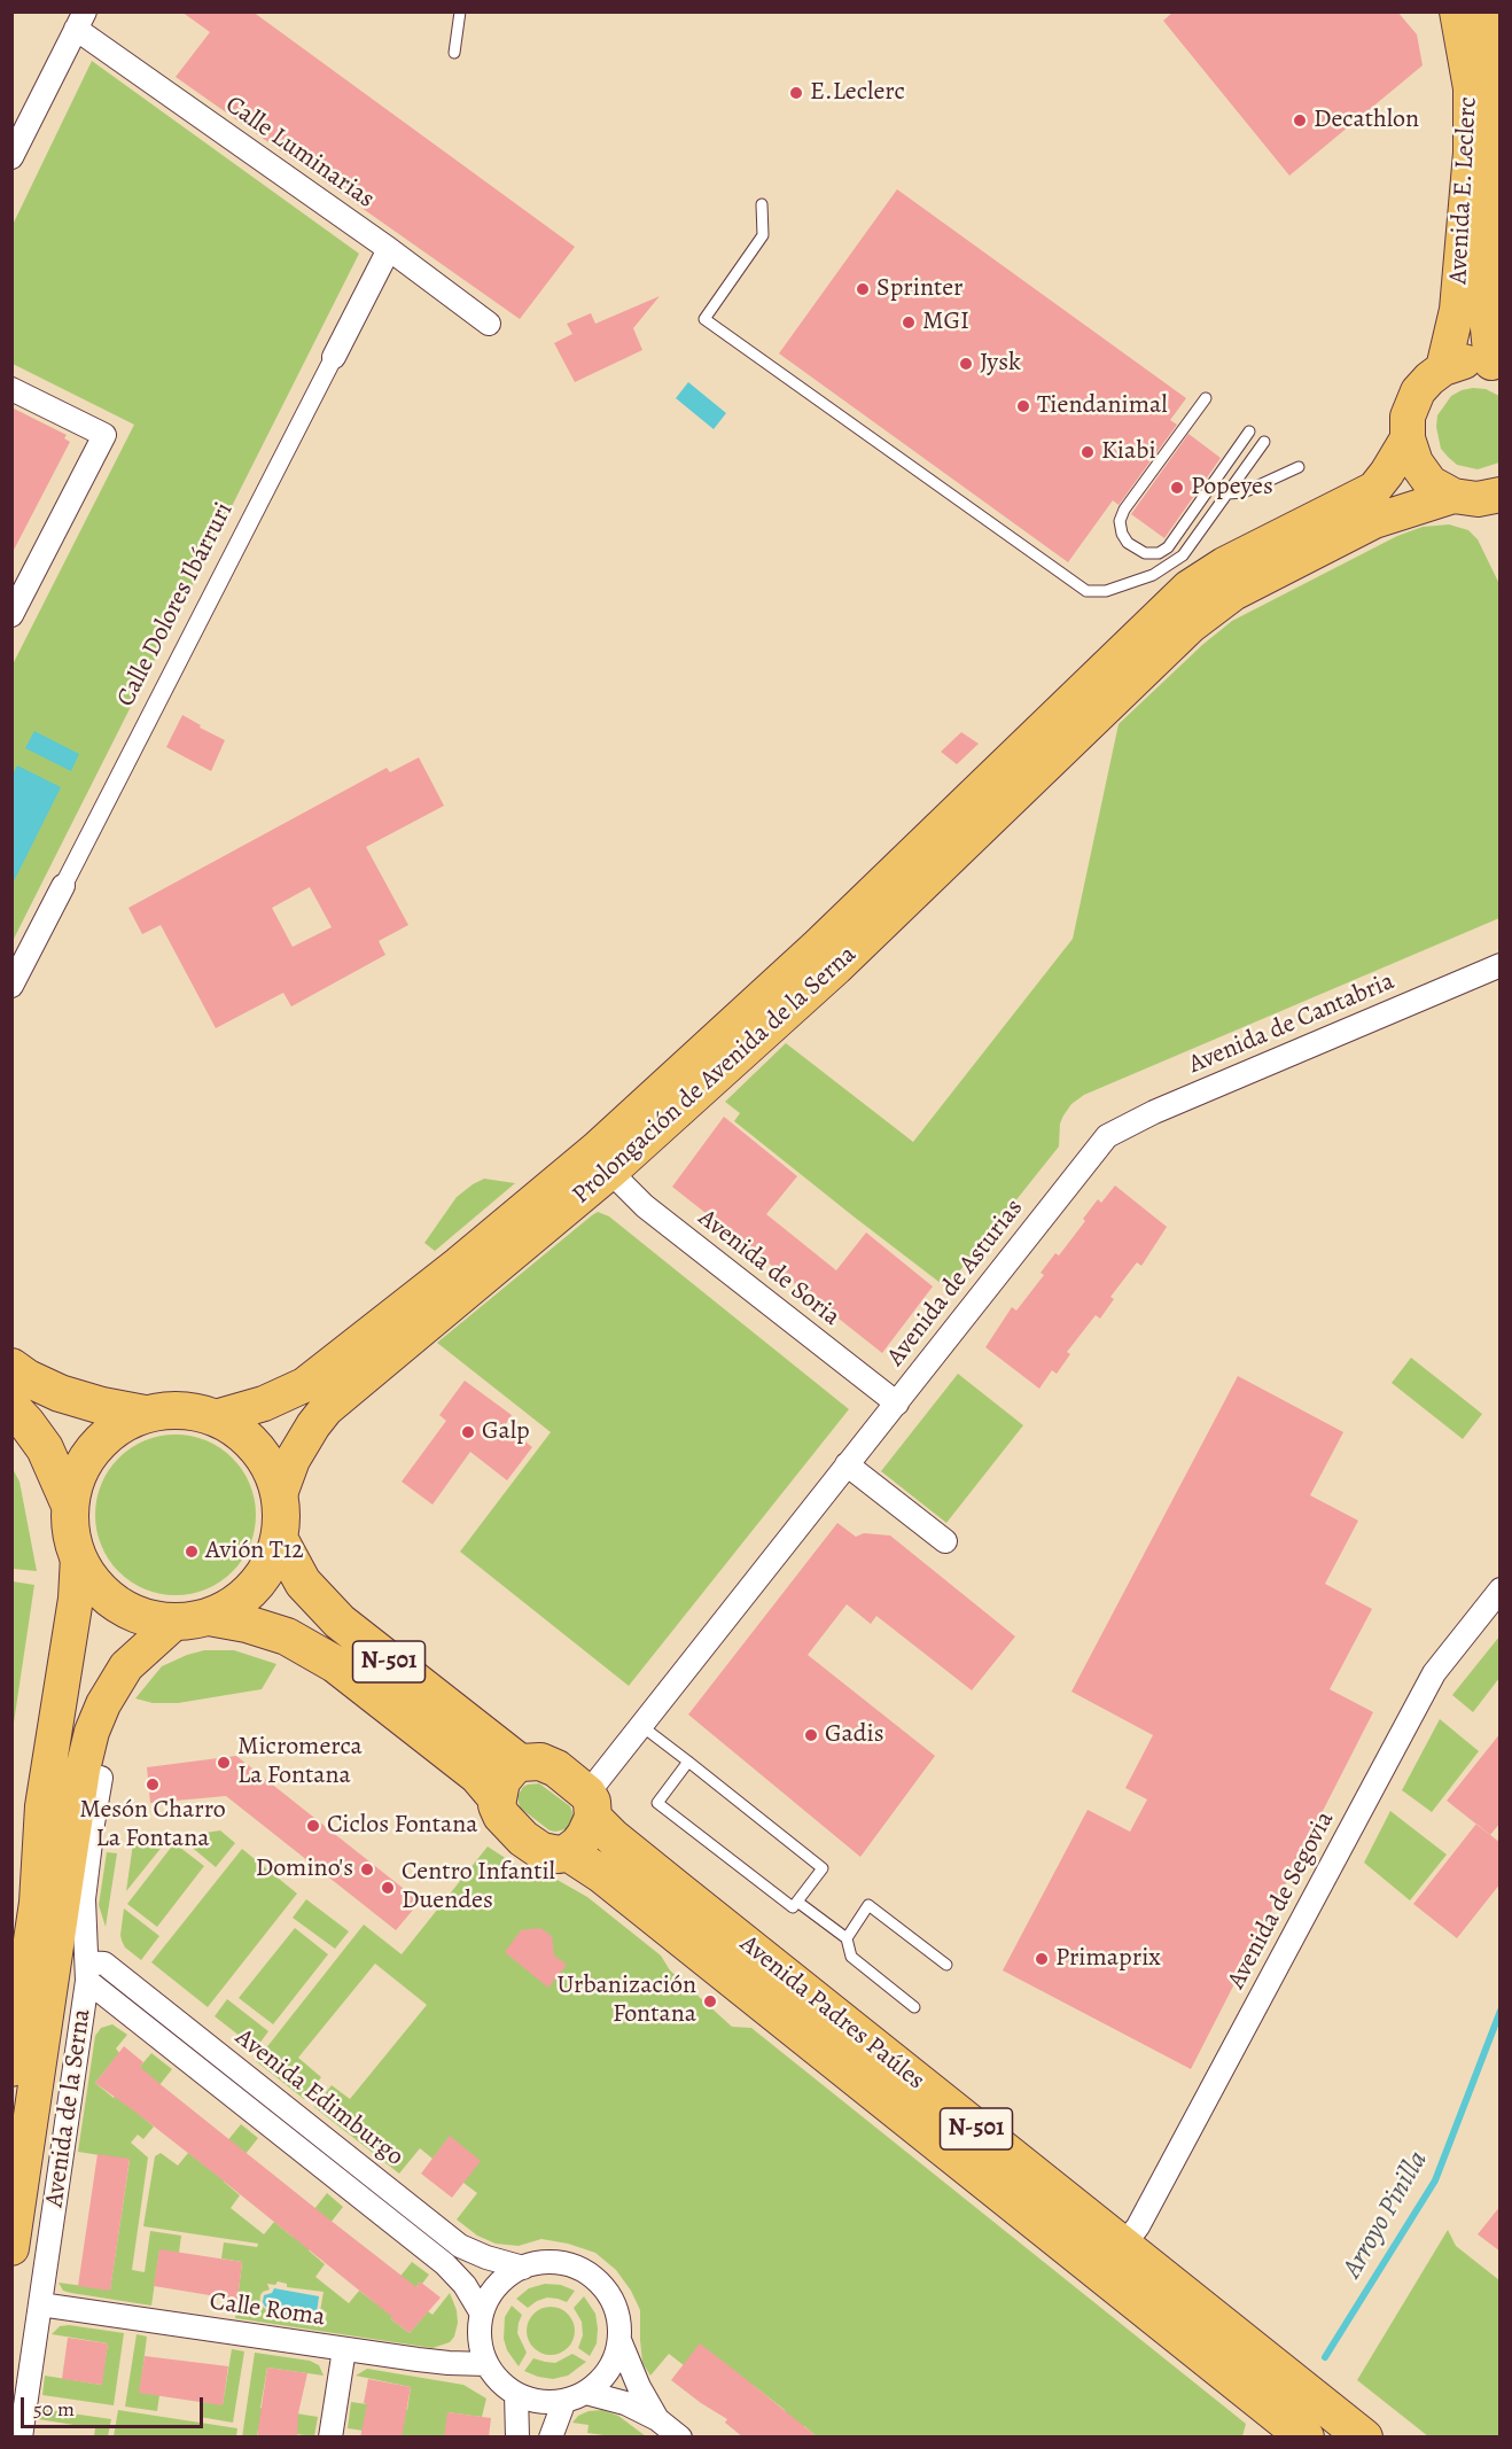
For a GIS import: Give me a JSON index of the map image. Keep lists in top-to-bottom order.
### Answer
{
  "streets": {
    "highway": ["N-501", "Avenida Padres Paúles"],
    "main road": ["Avenida E. Leclerc", "Prolongación de Avenida de la Serna", "Avenida de la Serna"],
    "street": [
      "Calle Luminarias",
      "Calle Dolores Ibárruri",
      "Avenida de Cantabria",
      "Avenida de Soria",
      "Avenida de Asturias",
      "Avenida de Segovia",
      "Avenida Edimburgo",
      "Calle Roma"
    ]
  },
  "crossings": [
    ["Calle Luminarias", "Calle Dolores Ibárruri"],
    ["Avenida de Cantabria", "Avenida de Asturias"],
    ["Prolongación de Avenida de la Serna", "Avenida de Soria"],
    ["Prolongación de Avenida de la Serna", "N-501"],
    ["Prolongación de Avenida de la Serna", "Avenida de la Serna"],
    ["Avenida de Soria", "Avenida de Asturias"],
    ["Avenida de Asturias", "N-501"],
    ["Avenida de Asturias", "Avenida Padres Paúles"],
    ["N-501", "Avenida Padres Paúles"],
    ["N-501", "Avenida de la Serna"],
    ["Avenida de Segovia", "Avenida Padres Paúles"],
    ["Avenida Edimburgo", "Avenida de la Serna"],
    ["Avenida Edimburgo", "Calle Roma"],
    ["Avenida de la Serna", "Calle Roma"]
  ],
  "water": ["Arroyo Pinilla"],
  "places": [
    "E.Leclerc",
    "Decathlon",
    "Sprinter",
    "MGI",
    "Jysk",
    "Tiendanimal",
    "Kiabi",
    "Popeyes",
    "Galp",
    "Avión T12",
    "Gadis",
    "Micromerca La Fontana",
    "Mesón Charro La Fontana",
    "Ciclos Fontana",
    "Domino's",
    "Centro Infantil Duendes",
    "Primaprix",
    "Urbanización Fontana"
  ],
  "scale_bar": "50 m"
}
